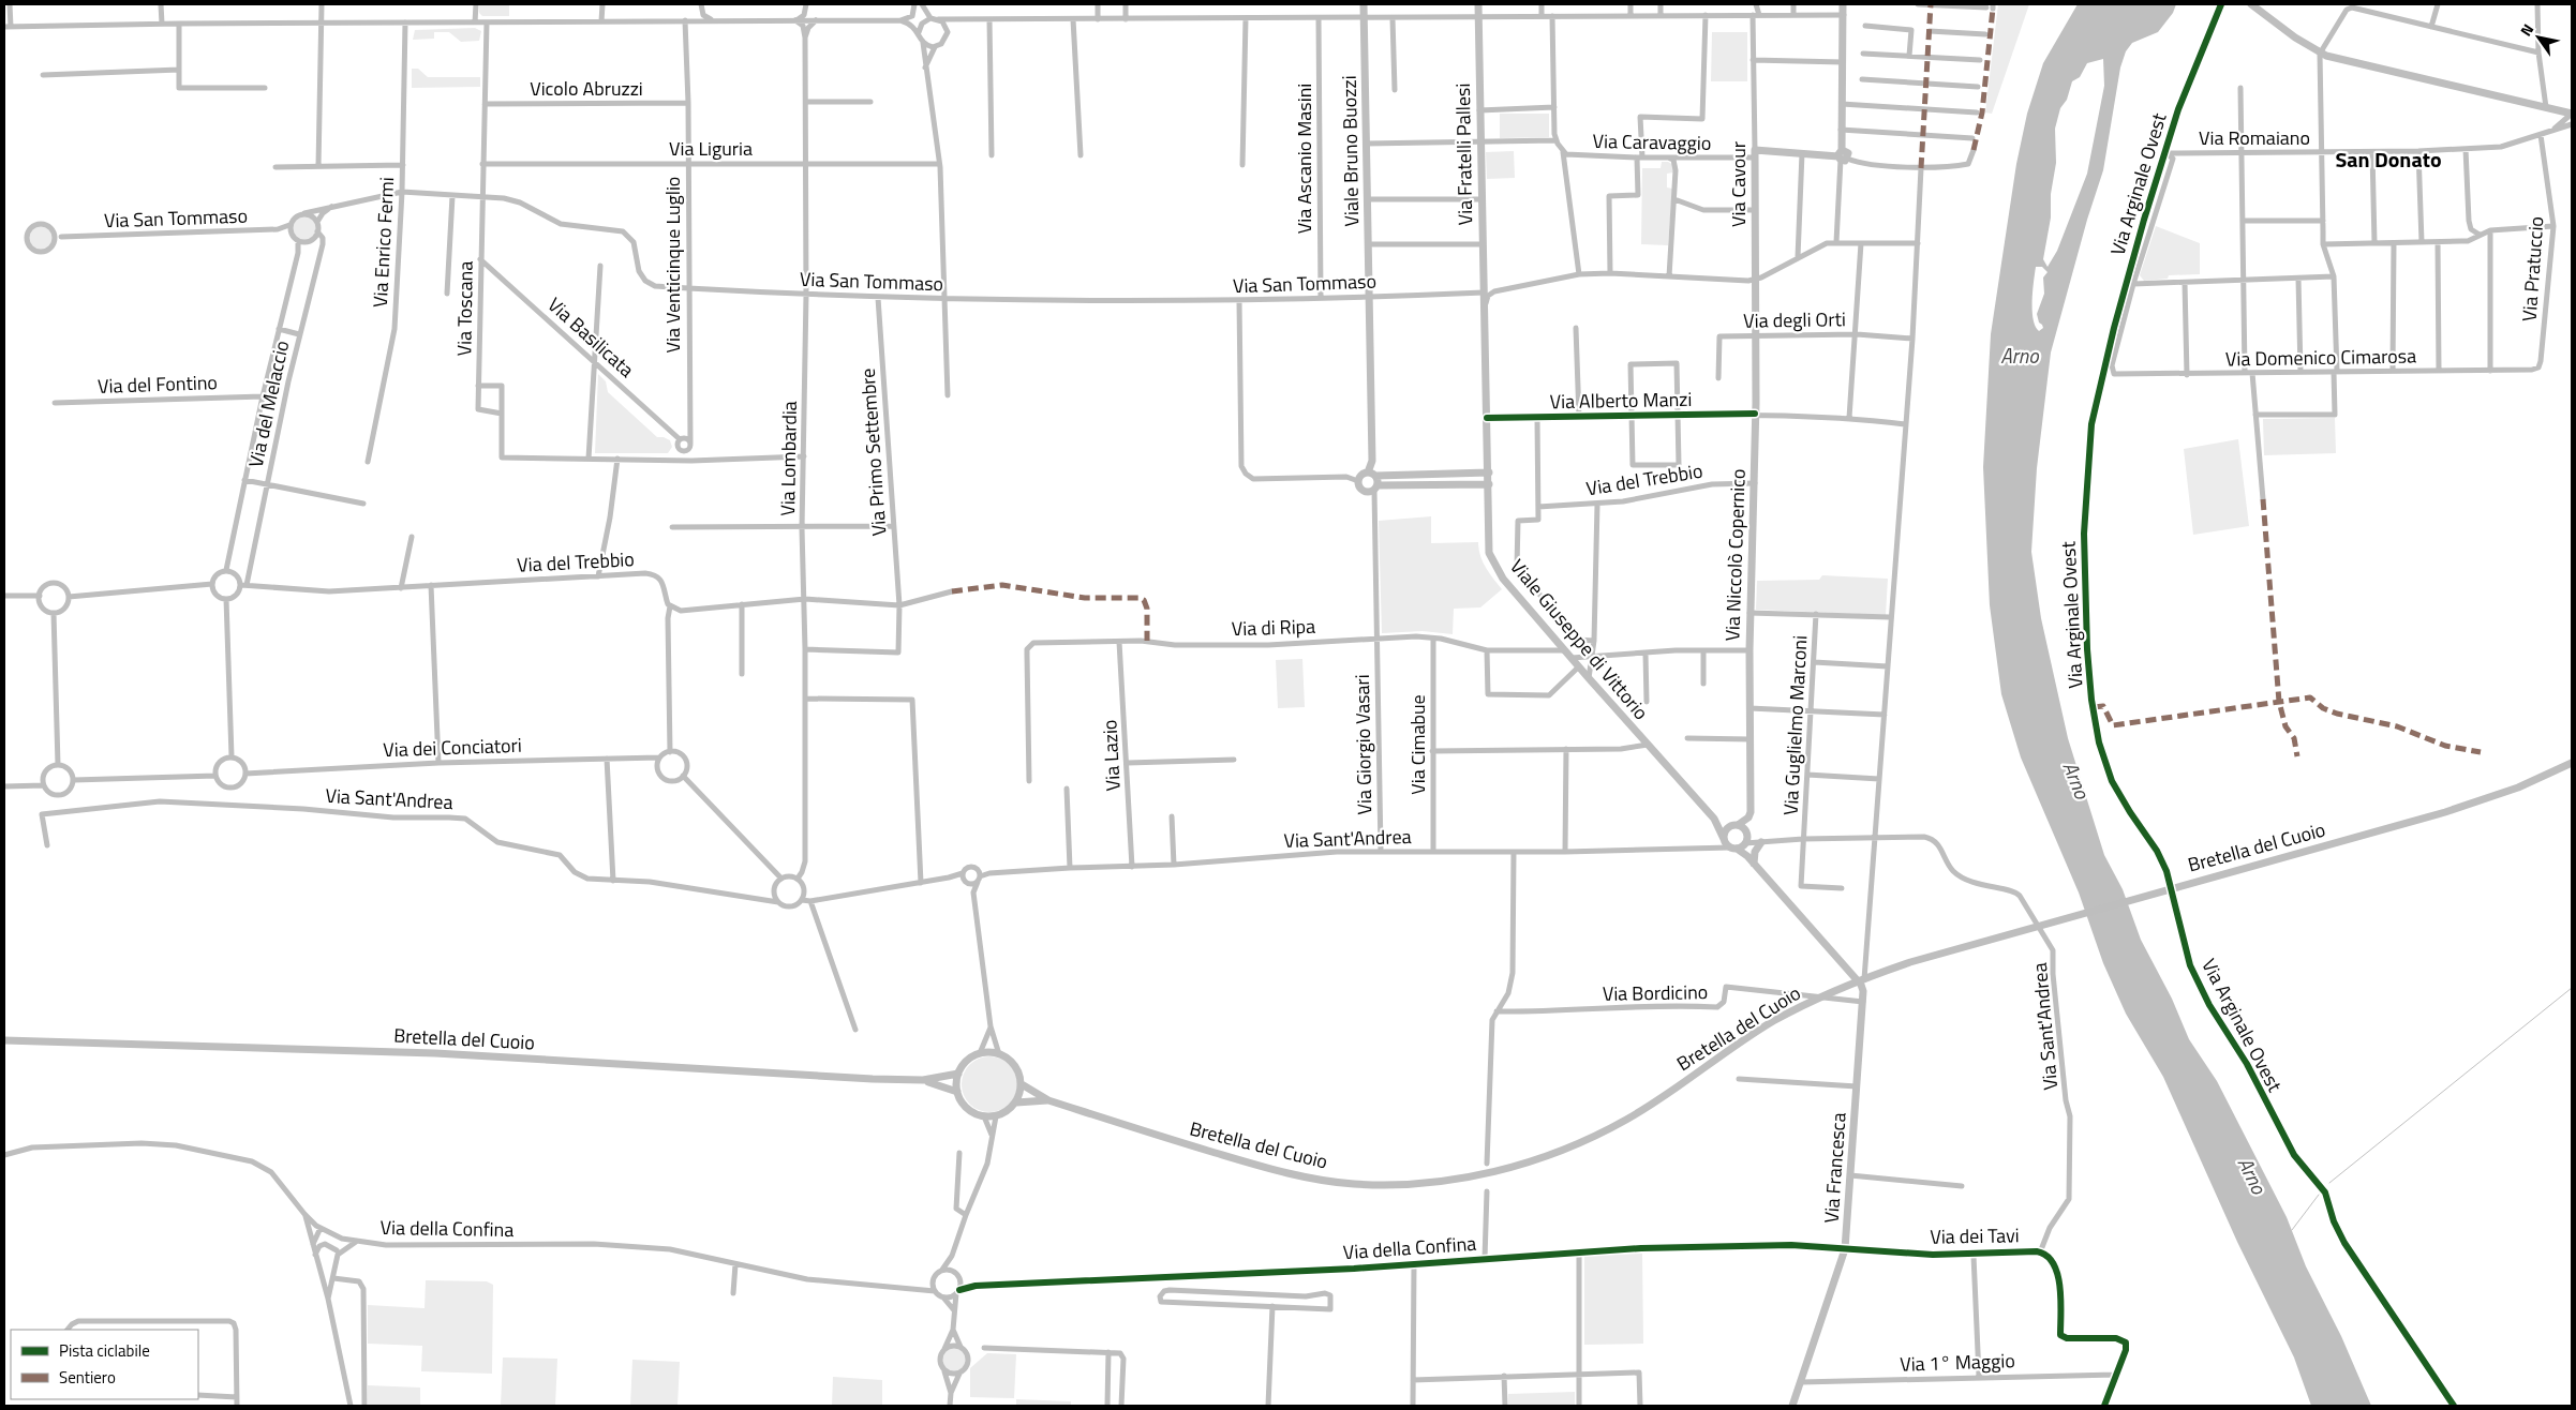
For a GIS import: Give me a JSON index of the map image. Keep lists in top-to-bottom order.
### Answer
{
  "streets": {
    "main road": [
      "Viale Bruno Buozzi",
      "Via Fratelli Pallesi",
      "Via Cavour",
      "Via Niccolò Copernico",
      "Viale Giuseppe di Vittorio",
      "Bretella del Cuoio",
      "Via Francesca"
    ],
    "street": [
      "Vicolo Abruzzi",
      "Via Romaiano",
      "Via Caravaggio",
      "Via Liguria",
      "Via Ascanio Masini",
      "Via Arginale Ovest",
      "Via San Tommaso",
      "Via Enrico Fermi",
      "Via Venticinque Luglio",
      "Via Pratuccio",
      "Via Toscana",
      "Via degli Orti",
      "Via Basilicata",
      "Via Domenico Cimarosa",
      "Via del Fontino",
      "Via Alberto Manzi",
      "Via del Melaccio",
      "Via Primo Settembre",
      "Via Lombardia",
      "Via del Trebbio",
      "Via di Ripa",
      "Via Guglielmo Marconi",
      "Via Giorgio Vasari",
      "Via Cimabue",
      "Via dei Conciatori",
      "Via Lazio",
      "Via Sant'Andrea",
      "Via Bordicino",
      "Via della Confina",
      "Via dei Tavi",
      "Via 1° Maggio"
    ]
  },
  "crossings": [
    ["Vicolo Abruzzi", "Via Venticinque Luglio"],
    ["Vicolo Abruzzi", "Via Toscana"],
    ["Via Romaiano", "Via Arginale Ovest"],
    ["Via Romaiano", "Via Pratuccio"],
    ["Via Caravaggio", "Via Cavour"],
    ["Via Liguria", "Via Venticinque Luglio"],
    ["Via Liguria", "Via Toscana"],
    ["Via Liguria", "Via Lombardia"],
    ["Viale Bruno Buozzi", "Via San Tommaso"],
    ["Via Fratelli Pallesi", "Via San Tommaso"],
    ["Via Fratelli Pallesi", "Viale Giuseppe di Vittorio"],
    ["Via Ascanio Masini", "Via San Tommaso"],
    ["Via Cavour", "Via Niccolò Copernico"],
    ["Via San Tommaso", "Via Enrico Fermi"],
    ["Via San Tommaso", "Via Venticinque Luglio"],
    ["Via San Tommaso", "Via Toscana"],
    ["Via San Tommaso", "Via del Melaccio"],
    ["Via San Tommaso", "Via Primo Settembre"],
    ["Via San Tommaso", "Via Lombardia"],
    ["Via San Tommaso", "Viale Giuseppe di Vittorio"],
    ["Via Pratuccio", "Via Domenico Cimarosa"],
    ["Via Toscana", "Via Basilicata"],
    ["Via degli Orti", "Via Niccolò Copernico"],
    ["Via Alberto Manzi", "Via Niccolò Copernico"],
    ["Via Alberto Manzi", "Viale Giuseppe di Vittorio"],
    ["Via del Melaccio", "Via del Trebbio"],
    ["Via Primo Settembre", "Via Lombardia"],
    ["Via Lombardia", "Via Sant'Andrea"],
    ["Via del Trebbio", "Via Niccolò Copernico"],
    ["Via Niccolò Copernico", "Viale Giuseppe di Vittorio"],
    ["Via di Ripa", "Viale Giuseppe di Vittorio"],
    ["Via di Ripa", "Via Giorgio Vasari"],
    ["Via di Ripa", "Via Cimabue"],
    ["Via di Ripa", "Via Lazio"],
    ["Viale Giuseppe di Vittorio", "Via Sant'Andrea"],
    ["Via Guglielmo Marconi", "Via Sant'Andrea"],
    ["Via Giorgio Vasari", "Via Sant'Andrea"],
    ["Via Cimabue", "Via Sant'Andrea"],
    ["Via Lazio", "Via Sant'Andrea"],
    ["Via Sant'Andrea", "Via dei Tavi"],
    ["Via Bordicino", "Via Francesca"],
    ["Via Francesca", "Via della Confina"],
    ["Via Francesca", "Via dei Tavi"],
    ["Via Francesca", "Via 1° Maggio"],
    ["Via della Confina", "Via dei Tavi"],
    ["Via dei Tavi", "Via 1° Maggio"]
  ],
  "districts": ["San Donato"],
  "water": ["Arno"],
  "legend": ["Pista ciclabile", "Sentiero"],
  "north": "top left"
}
